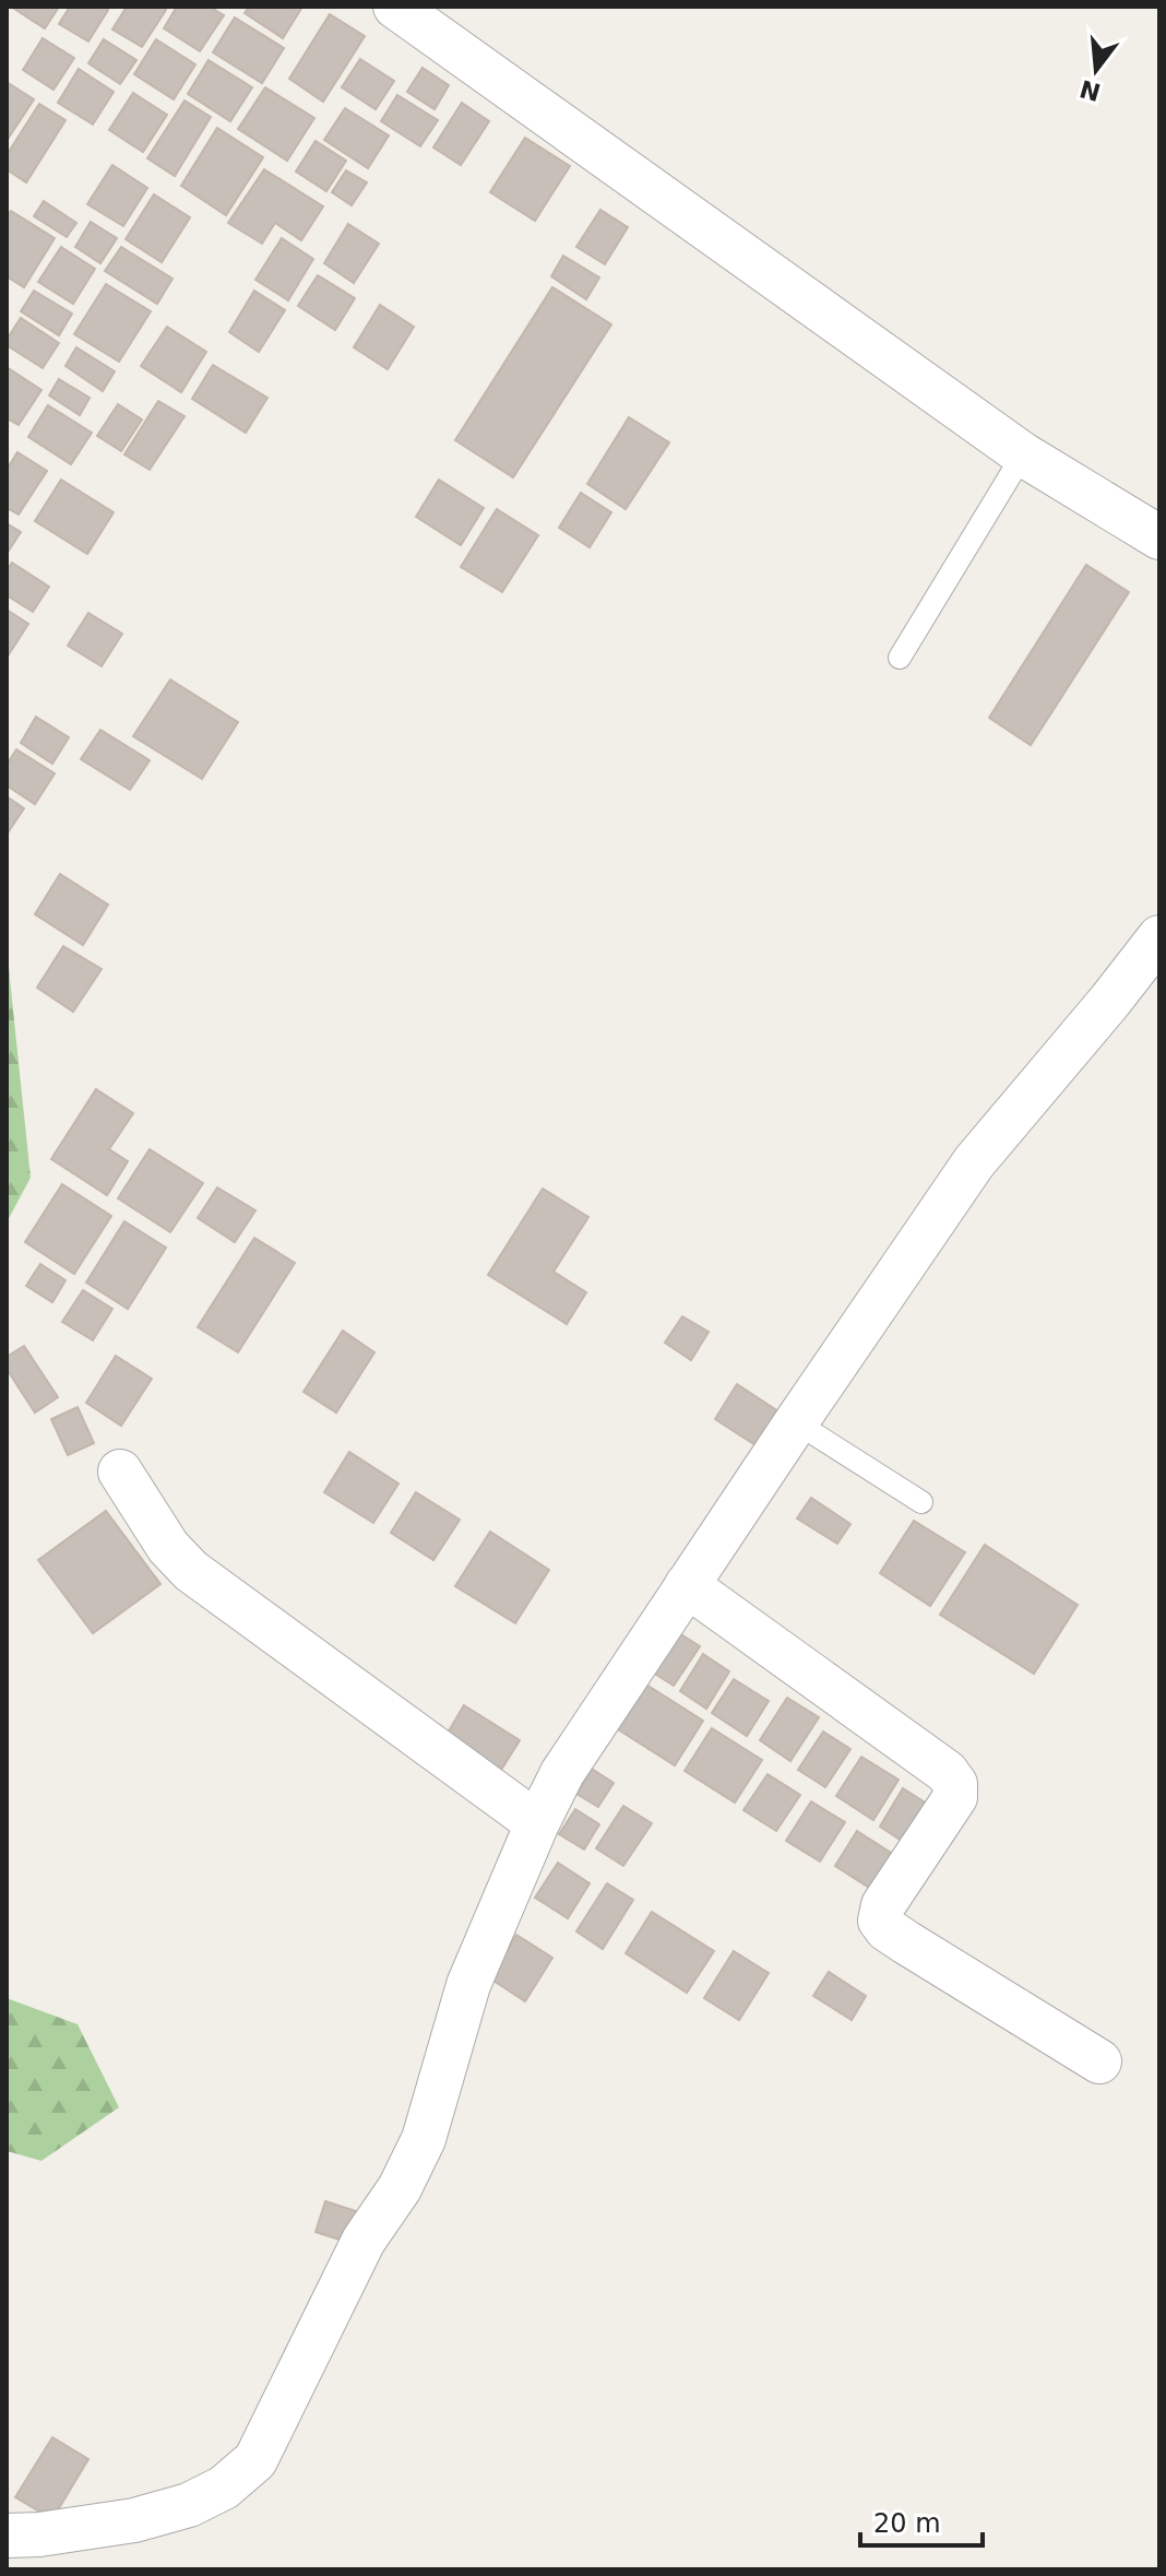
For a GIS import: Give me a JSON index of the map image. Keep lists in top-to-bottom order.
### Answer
{
  "scale_bar": "20 m",
  "north": "bottom"
}
